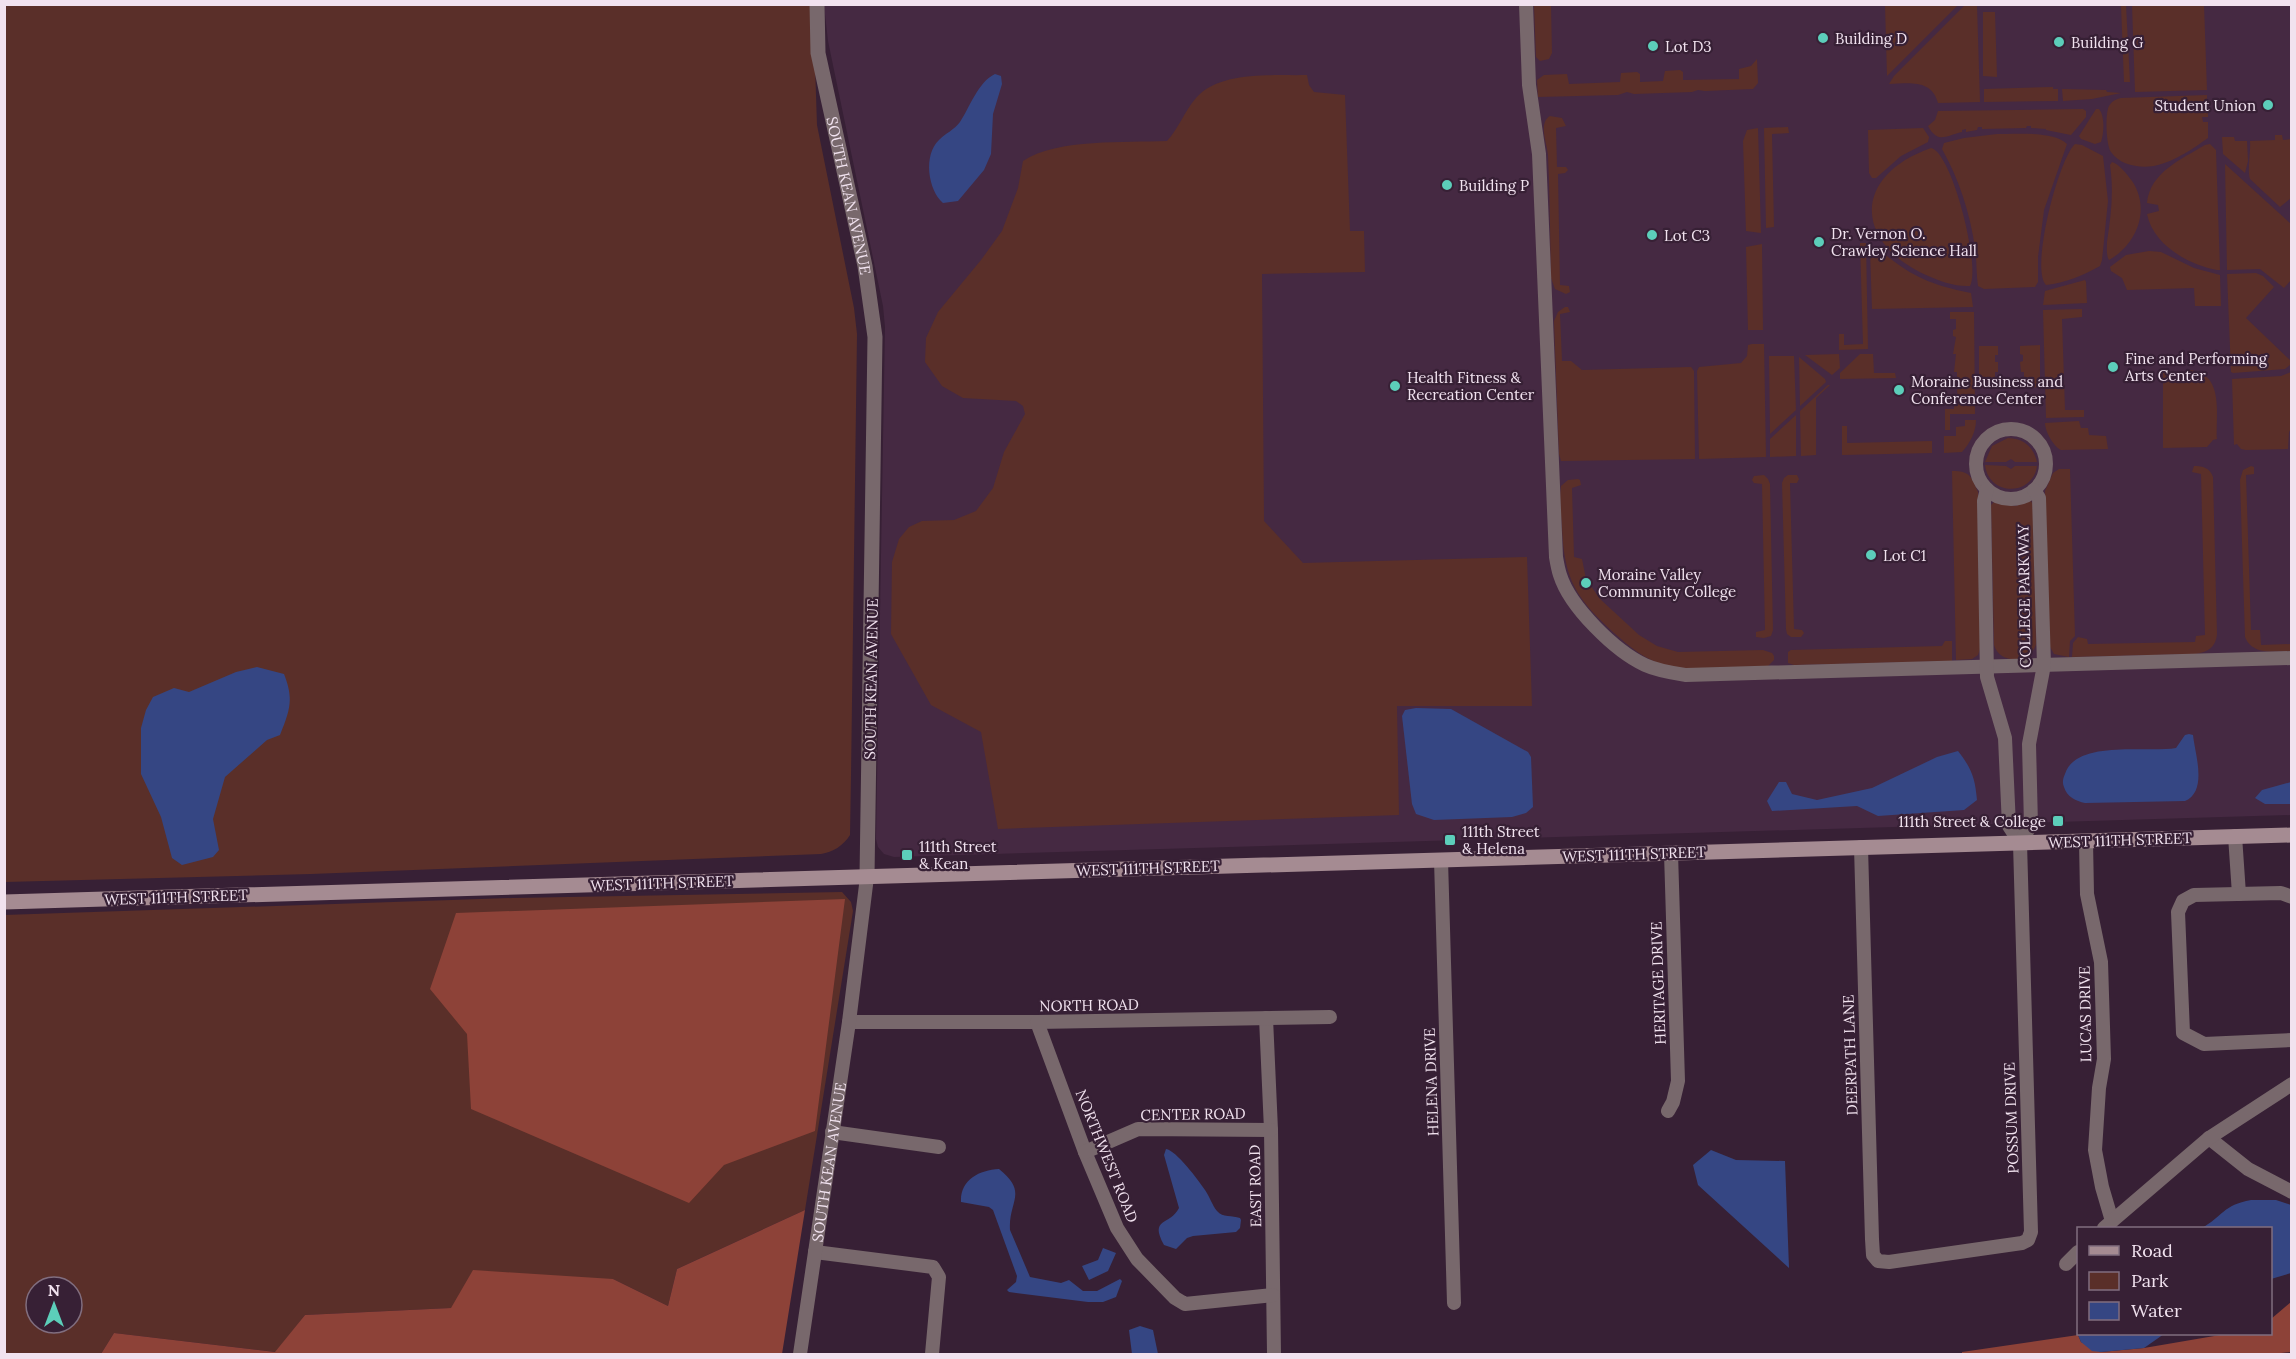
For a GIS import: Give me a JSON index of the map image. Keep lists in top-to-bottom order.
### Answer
{
  "streets": {
    "main road": ["WEST 111TH STREET"],
    "street": [
      "SOUTH KEAN AVENUE",
      "COLLEGE PARKWAY",
      "HERITAGE DRIVE",
      "NORTH ROAD",
      "LUCAS DRIVE",
      "DEERPATH LANE",
      "HELENA DRIVE",
      "CENTER ROAD",
      "POSSUM DRIVE",
      "NORTHWEST ROAD",
      "EAST ROAD"
    ]
  },
  "crossings": [
    ["SOUTH KEAN AVENUE", "WEST 111TH STREET"],
    ["SOUTH KEAN AVENUE", "NORTH ROAD"],
    ["COLLEGE PARKWAY", "WEST 111TH STREET"],
    ["COLLEGE PARKWAY", "POSSUM DRIVE"],
    ["WEST 111TH STREET", "HERITAGE DRIVE"],
    ["WEST 111TH STREET", "LUCAS DRIVE"],
    ["WEST 111TH STREET", "DEERPATH LANE"],
    ["WEST 111TH STREET", "HELENA DRIVE"],
    ["WEST 111TH STREET", "POSSUM DRIVE"],
    ["NORTH ROAD", "NORTHWEST ROAD"],
    ["NORTH ROAD", "EAST ROAD"],
    ["DEERPATH LANE", "POSSUM DRIVE"],
    ["CENTER ROAD", "NORTHWEST ROAD"],
    ["CENTER ROAD", "EAST ROAD"],
    ["NORTHWEST ROAD", "EAST ROAD"]
  ],
  "places": {
    "other": [
      "Building D",
      "Building G",
      "Lot D3",
      "Student Union",
      "Building P",
      "Lot C3",
      "Dr. Vernon O. Crawley Science Hall",
      "Fine and Performing Arts Center",
      "Health Fitness & Recreation Center",
      "Moraine Business and Conference Center",
      "Lot C1",
      "Moraine Valley Community College"
    ],
    "transit": ["111th Street & College", "111th Street & Helena", "111th Street & Kean"]
  },
  "legend": ["Road", "Park", "Water"],
  "north": "top"
}
